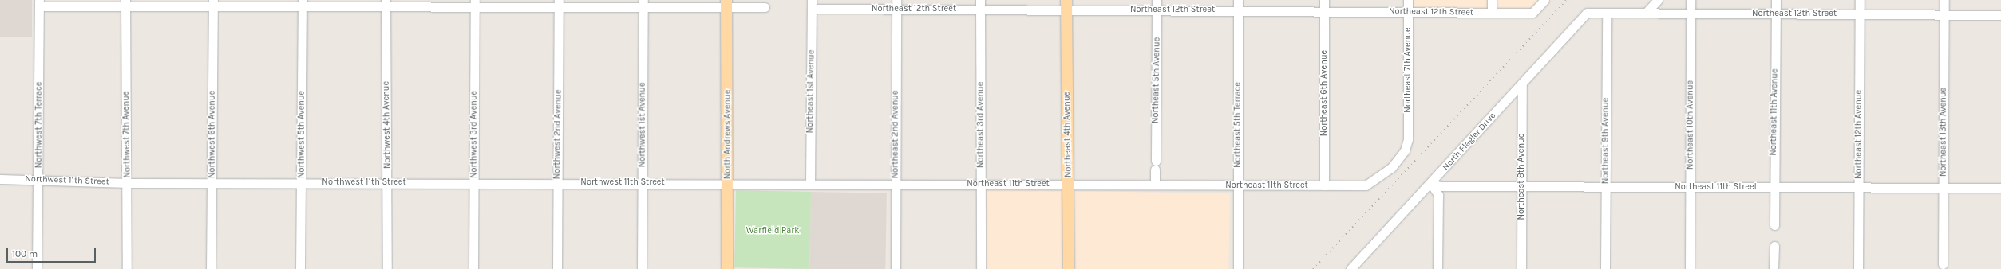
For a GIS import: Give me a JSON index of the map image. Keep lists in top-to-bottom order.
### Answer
{
  "streets": {
    "main road": ["North Andrews Avenue", "Northeast 4th Avenue"],
    "street": [
      "Northeast 12th Street",
      "Northeast 7th Avenue",
      "Northeast 5th Avenue",
      "Northeast 1st Avenue",
      "Northeast 6th Avenue",
      "Northeast 11th Avenue",
      "Northwest 7th Terrace",
      "Northwest 4th Avenue",
      "Northwest 1st Avenue",
      "Northeast 3rd Avenue",
      "Northeast 5th Terrace",
      "Northeast 10th Avenue",
      "Northeast 13th Avenue",
      "Northwest 7th Avenue",
      "Northwest 6th Avenue",
      "Northwest 5th Avenue",
      "Northwest 3rd Avenue",
      "Northwest 2nd Avenue",
      "Northeast 2nd Avenue",
      "Northeast 12th Avenue",
      "Northeast 9th Avenue",
      "North Flagler Drive",
      "Northeast 8th Avenue",
      "Northwest 11th Street",
      "Northeast 11th Street"
    ]
  },
  "crossings": [
    ["Northeast 12th Street", "Northeast 7th Avenue"],
    ["Northeast 12th Street", "Northeast 5th Avenue"],
    ["Northeast 12th Street", "Northeast 1st Avenue"],
    ["Northeast 12th Street", "Northeast 6th Avenue"],
    ["Northeast 12th Street", "Northeast 11th Avenue"],
    ["Northeast 12th Street", "Northeast 3rd Avenue"],
    ["Northeast 12th Street", "Northeast 5th Terrace"],
    ["Northeast 12th Street", "Northeast 10th Avenue"],
    ["Northeast 12th Street", "Northeast 13th Avenue"],
    ["Northeast 12th Street", "Northeast 2nd Avenue"],
    ["Northeast 12th Street", "Northeast 4th Avenue"],
    ["Northeast 12th Street", "Northeast 12th Avenue"],
    ["Northeast 12th Street", "Northeast 9th Avenue"],
    ["Northeast 12th Street", "North Flagler Drive"],
    ["Northeast 7th Avenue", "Northeast 11th Street"],
    ["Northeast 5th Avenue", "Northeast 11th Street"],
    ["Northeast 1st Avenue", "Northeast 11th Street"],
    ["Northeast 6th Avenue", "Northeast 11th Street"],
    ["Northeast 11th Avenue", "Northeast 11th Street"],
    ["Northwest 7th Terrace", "Northwest 11th Street"],
    ["Northwest 4th Avenue", "Northwest 11th Street"],
    ["Northwest 1st Avenue", "Northwest 11th Street"],
    ["Northeast 3rd Avenue", "Northeast 11th Street"],
    ["Northeast 5th Terrace", "Northeast 11th Street"],
    ["Northeast 10th Avenue", "Northeast 11th Street"],
    ["Northeast 13th Avenue", "Northeast 11th Street"],
    ["Northwest 7th Avenue", "Northwest 11th Street"],
    ["Northwest 6th Avenue", "Northwest 11th Street"],
    ["Northwest 5th Avenue", "Northwest 11th Street"],
    ["Northwest 3rd Avenue", "Northwest 11th Street"],
    ["Northwest 2nd Avenue", "Northwest 11th Street"],
    ["North Andrews Avenue", "Northwest 11th Street"],
    ["North Andrews Avenue", "Northeast 11th Street"],
    ["Northeast 2nd Avenue", "Northeast 11th Street"],
    ["Northeast 4th Avenue", "Northeast 11th Street"],
    ["Northeast 12th Avenue", "Northeast 11th Street"],
    ["Northeast 9th Avenue", "Northeast 11th Street"],
    ["North Flagler Drive", "Northeast 8th Avenue"],
    ["North Flagler Drive", "Northeast 11th Street"],
    ["Northeast 8th Avenue", "Northeast 11th Street"],
    ["Northwest 11th Street", "Northeast 11th Street"]
  ],
  "parks": ["Warfield Park"],
  "scale_bar": "100 m"
}
